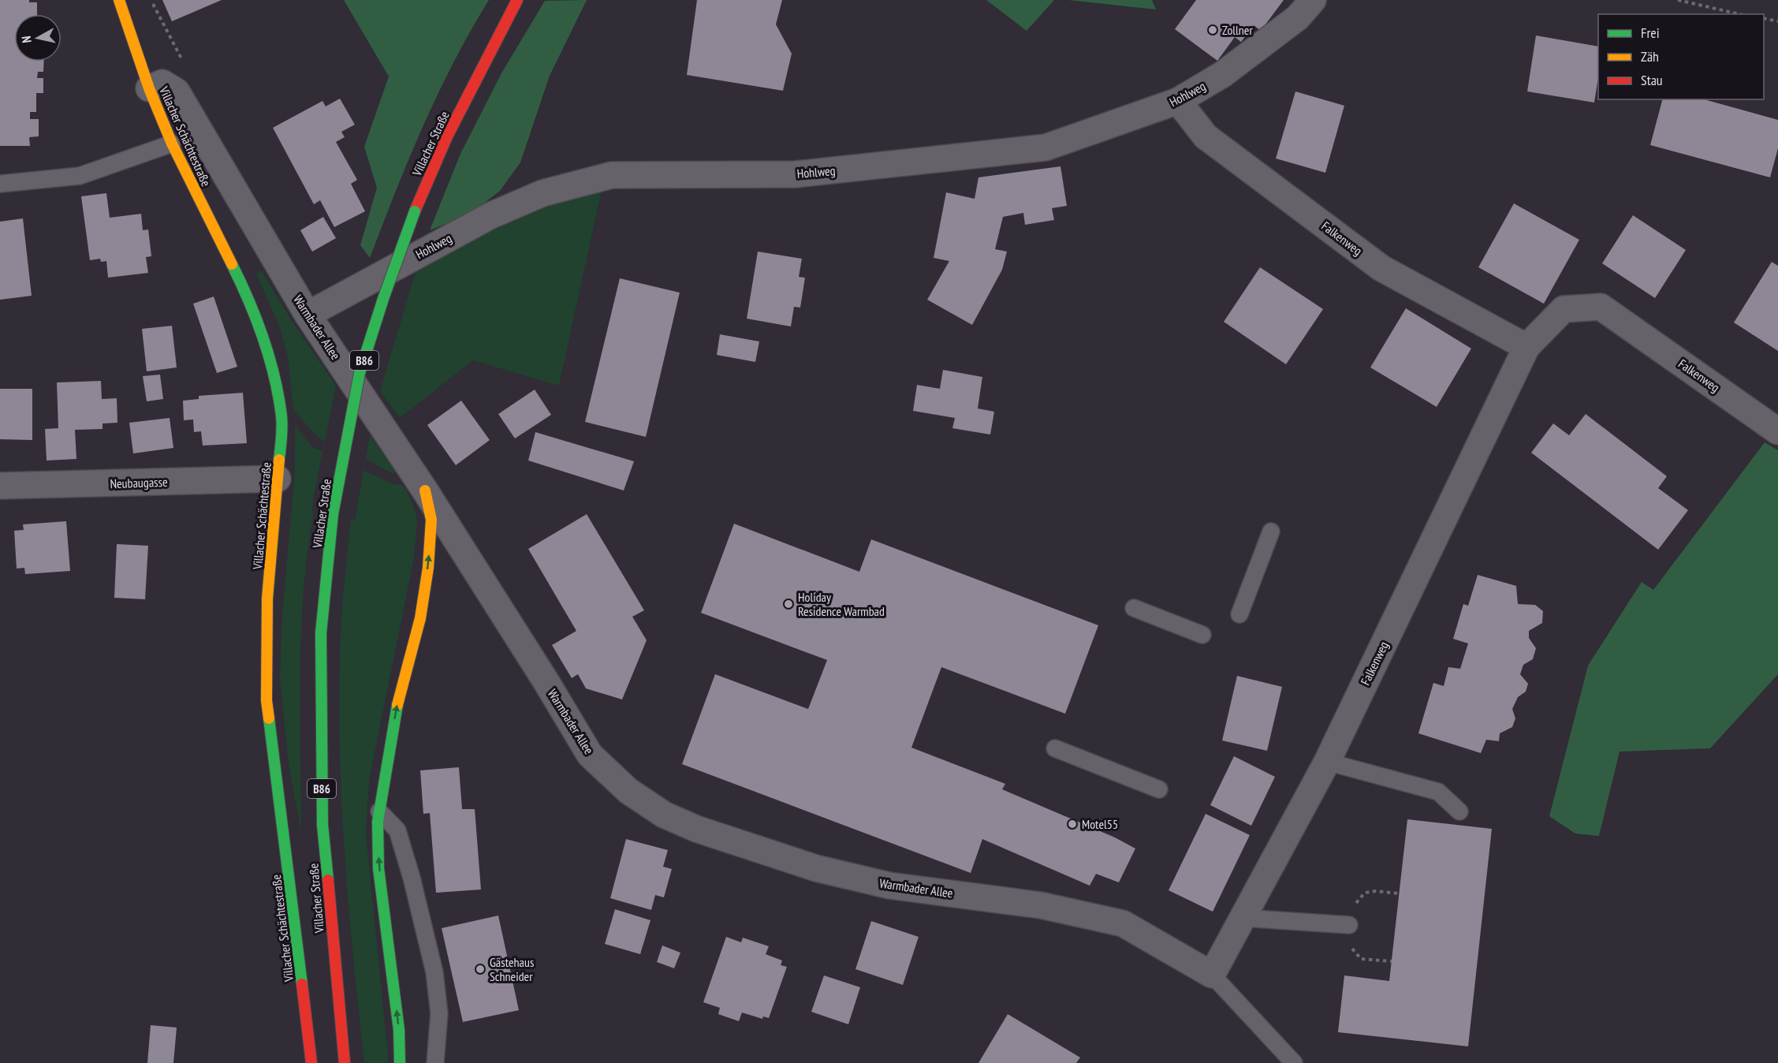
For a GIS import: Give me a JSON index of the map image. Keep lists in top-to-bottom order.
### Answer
{
  "streets": {
    "main road": ["Villacher Schächtestraße", "Villacher Straße", "B86"],
    "street": [
      "Hohlweg",
      "Falkenweg",
      "Warmbader Allee",
      "Neubaugasse"
    ]
  },
  "crossings": [
    ["Hohlweg", "Falkenweg"],
    ["Hohlweg", "Warmbader Allee"],
    ["Villacher Schächtestraße", "Warmbader Allee"],
    ["Villacher Schächtestraße", "Neubaugasse"],
    ["Falkenweg", "Warmbader Allee"]
  ],
  "places": [
    "Zollner",
    "Holiday Residence Warmbad",
    "Motel55",
    "Gästehaus Schneider"
  ],
  "legend": ["Frei", "Zäh", "Stau"],
  "north": "left"
}
